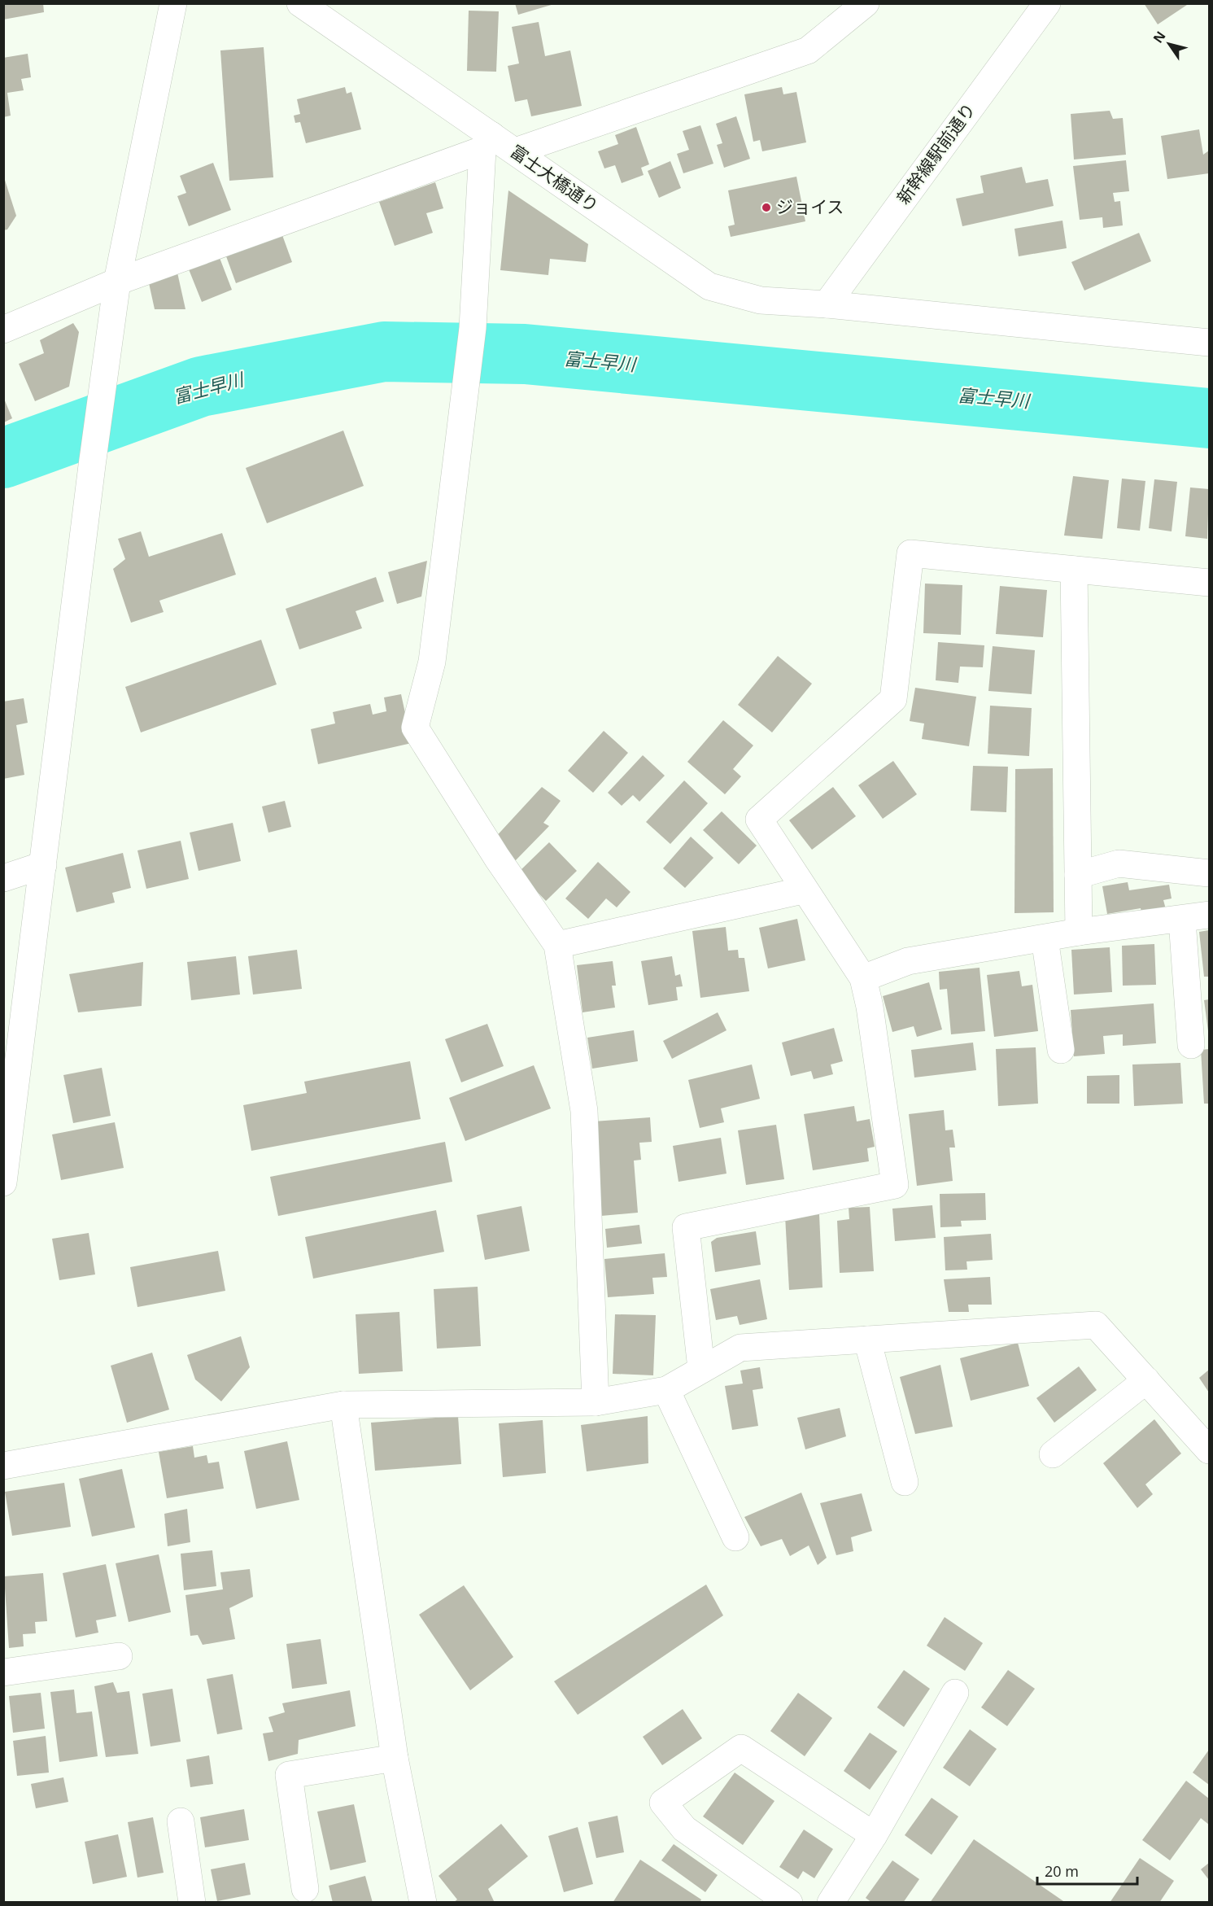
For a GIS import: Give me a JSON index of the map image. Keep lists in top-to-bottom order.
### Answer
{
  "streets": {
    "street": ["新幹線駅前通り", "富士大橋通り"]
  },
  "crossings": [
    ["新幹線駅前通り", "富士大橋通り"]
  ],
  "water": ["富士早川"],
  "places": ["ジョイス"],
  "scale_bar": "20 m",
  "north": "top left"
}
